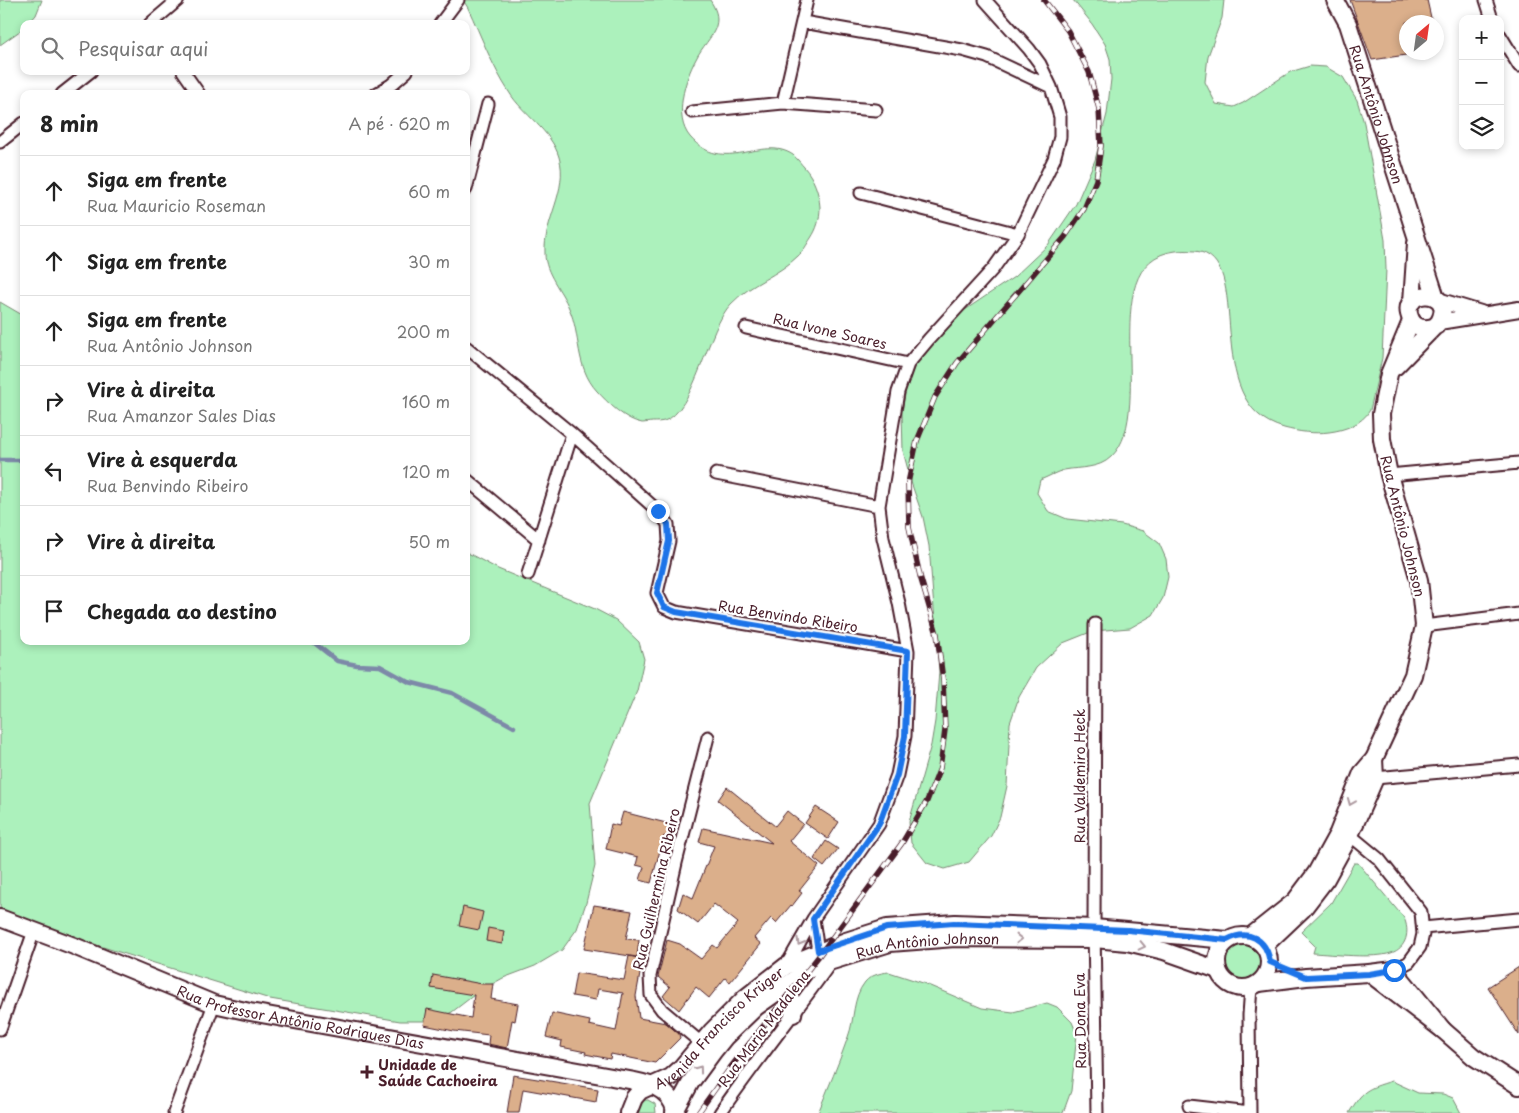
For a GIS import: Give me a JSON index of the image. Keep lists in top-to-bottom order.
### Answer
{
  "streets": {
    "main road": ["Rua Antônio Johnson", "Rua Professor Antônio Rodrigues Dias", "Avenida Francisco Krüger"],
    "street": [
      "Rua Ivone Soares",
      "Rua Benvindo Ribeiro",
      "Rua Valdemiro Heck",
      "Rua Guilhermina Ribeiro",
      "Rua Dona Eva",
      "Rua Maria Madalena"
    ]
  },
  "crossings": [
    ["Rua Antônio Johnson", "Rua Valdemiro Heck"],
    ["Rua Antônio Johnson", "Rua Dona Eva"],
    ["Rua Antônio Johnson", "Avenida Francisco Krüger"],
    ["Rua Antônio Johnson", "Rua Maria Madalena"],
    ["Rua Valdemiro Heck", "Rua Dona Eva"],
    ["Rua Guilhermina Ribeiro", "Avenida Francisco Krüger"],
    ["Rua Professor Antônio Rodrigues Dias", "Avenida Francisco Krüger"],
    ["Avenida Francisco Krüger", "Rua Maria Madalena"]
  ],
  "places": {
    "health": ["Unidade de Saúde Cachoeira"]
  },
  "north": "top right",
  "page": {
    "map_buttons": ["+", "−"],
    "search": "Pesquisar aqui",
    "heading": ["8 min", "A pé · 620 m"],
    "list": [
      ["Siga em frente", "Rua Mauricio Roseman", "60 m"],
      ["Siga em frente", "30 m"],
      ["Siga em frente", "Rua Antônio Johnson", "200 m"],
      ["Vire à direita", "Rua Amanzor Sales Dias", "160 m"],
      ["Vire à esquerda", "Rua Benvindo Ribeiro", "120 m"],
      ["Vire à direita", "50 m"],
      "Chegada ao destino"
    ]
  }
}
